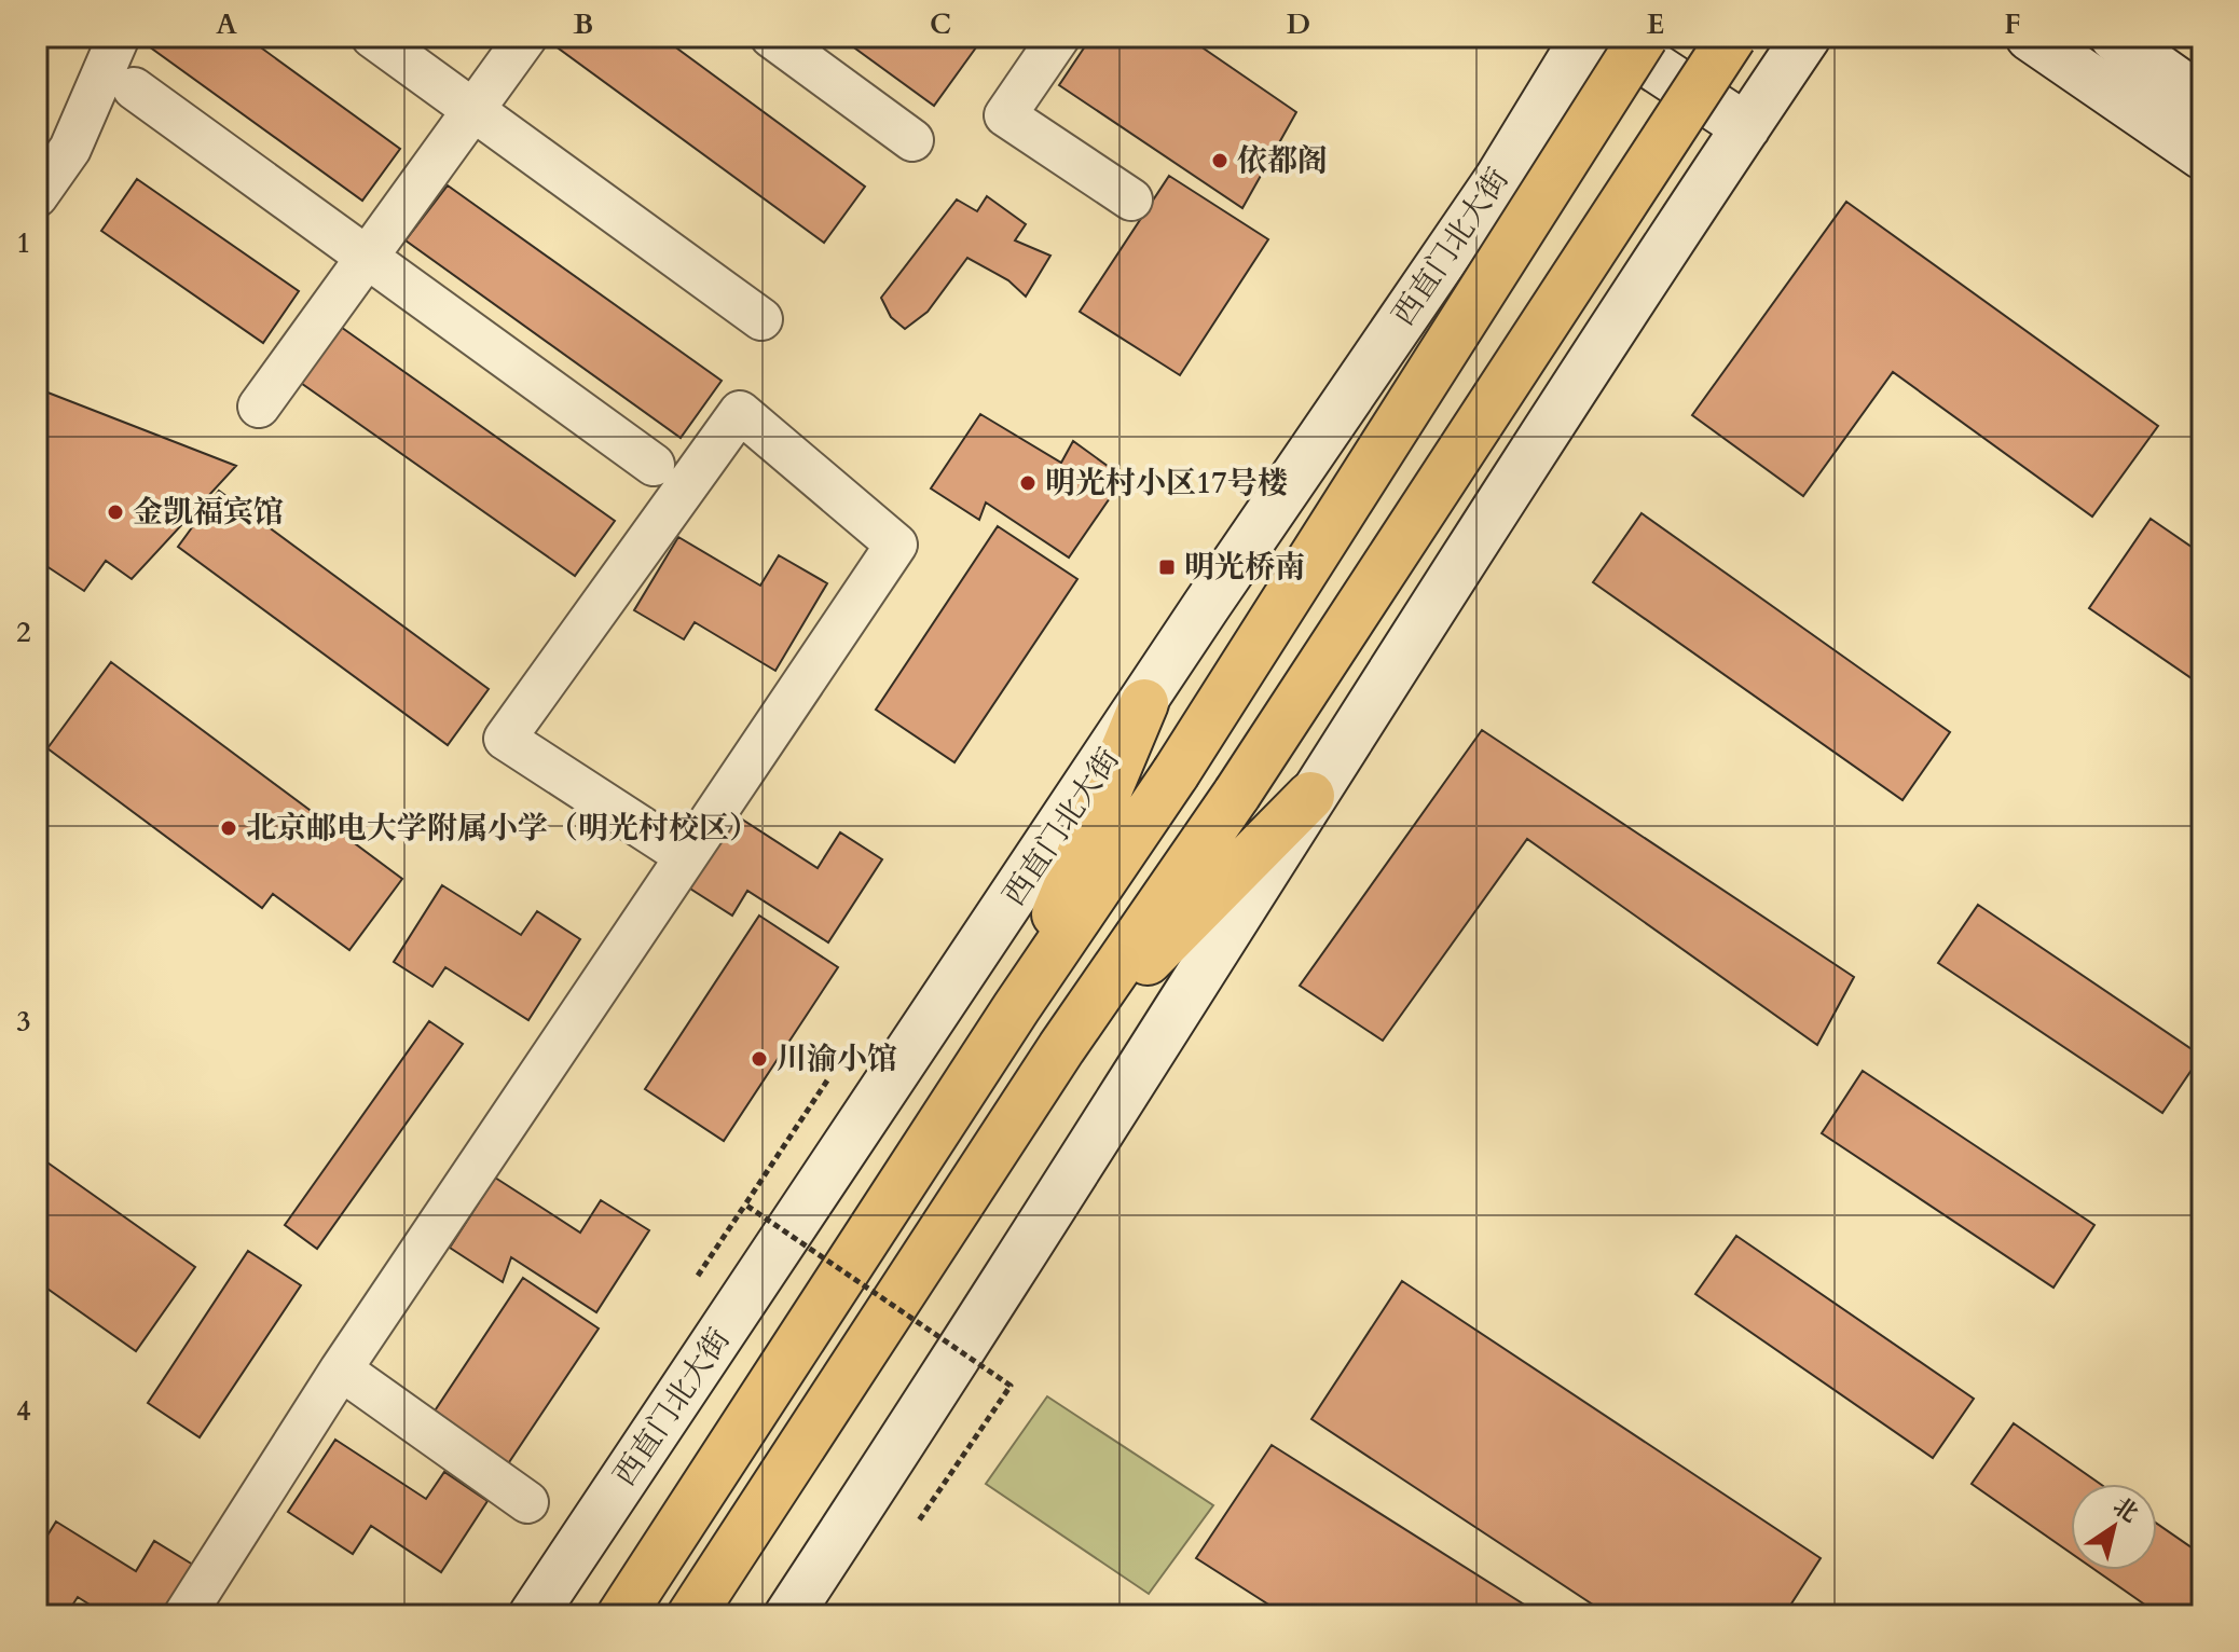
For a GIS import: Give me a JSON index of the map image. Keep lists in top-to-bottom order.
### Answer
{
  "streets": {
    "highway": ["西直门北大街"]
  },
  "places": {
    "other": [
      "依都阁",
      "明光村小区17号楼",
      "金凯福宾馆",
      "北京邮电大学附属小学（明光村校区）",
      "川渝小馆"
    ],
    "transit": ["明光桥南"]
  },
  "north": "top right",
  "grid": {
    "columns": [
      "A",
      "B",
      "C",
      "D",
      "E",
      "F"
    ],
    "rows": [
      "1",
      "2",
      "3",
      "4"
    ]
  }
}
